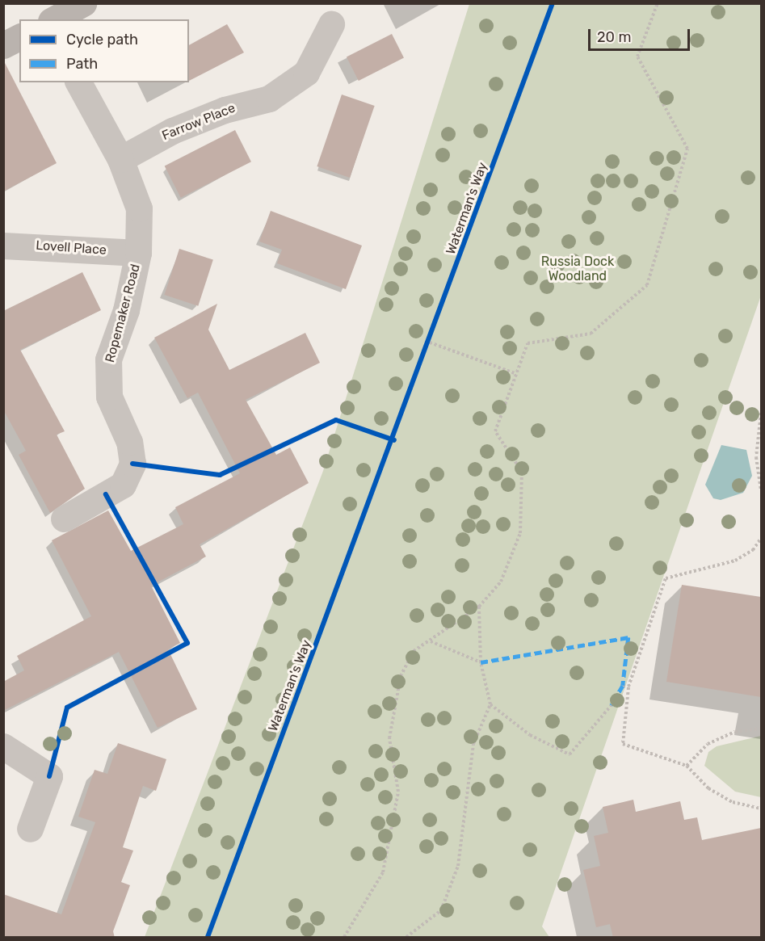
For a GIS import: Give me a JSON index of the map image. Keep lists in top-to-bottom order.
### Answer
{
  "streets": {
    "street": ["Farrow Place", "Lovell Place", "Ropemaker Road"],
    "cycle path": ["Waterman's Way"]
  },
  "crossings": [
    ["Farrow Place", "Ropemaker Road"],
    ["Lovell Place", "Ropemaker Road"]
  ],
  "parks": ["Russia Dock Woodland"],
  "legend": ["Cycle path", "Path"],
  "scale_bar": "20 m"
}
